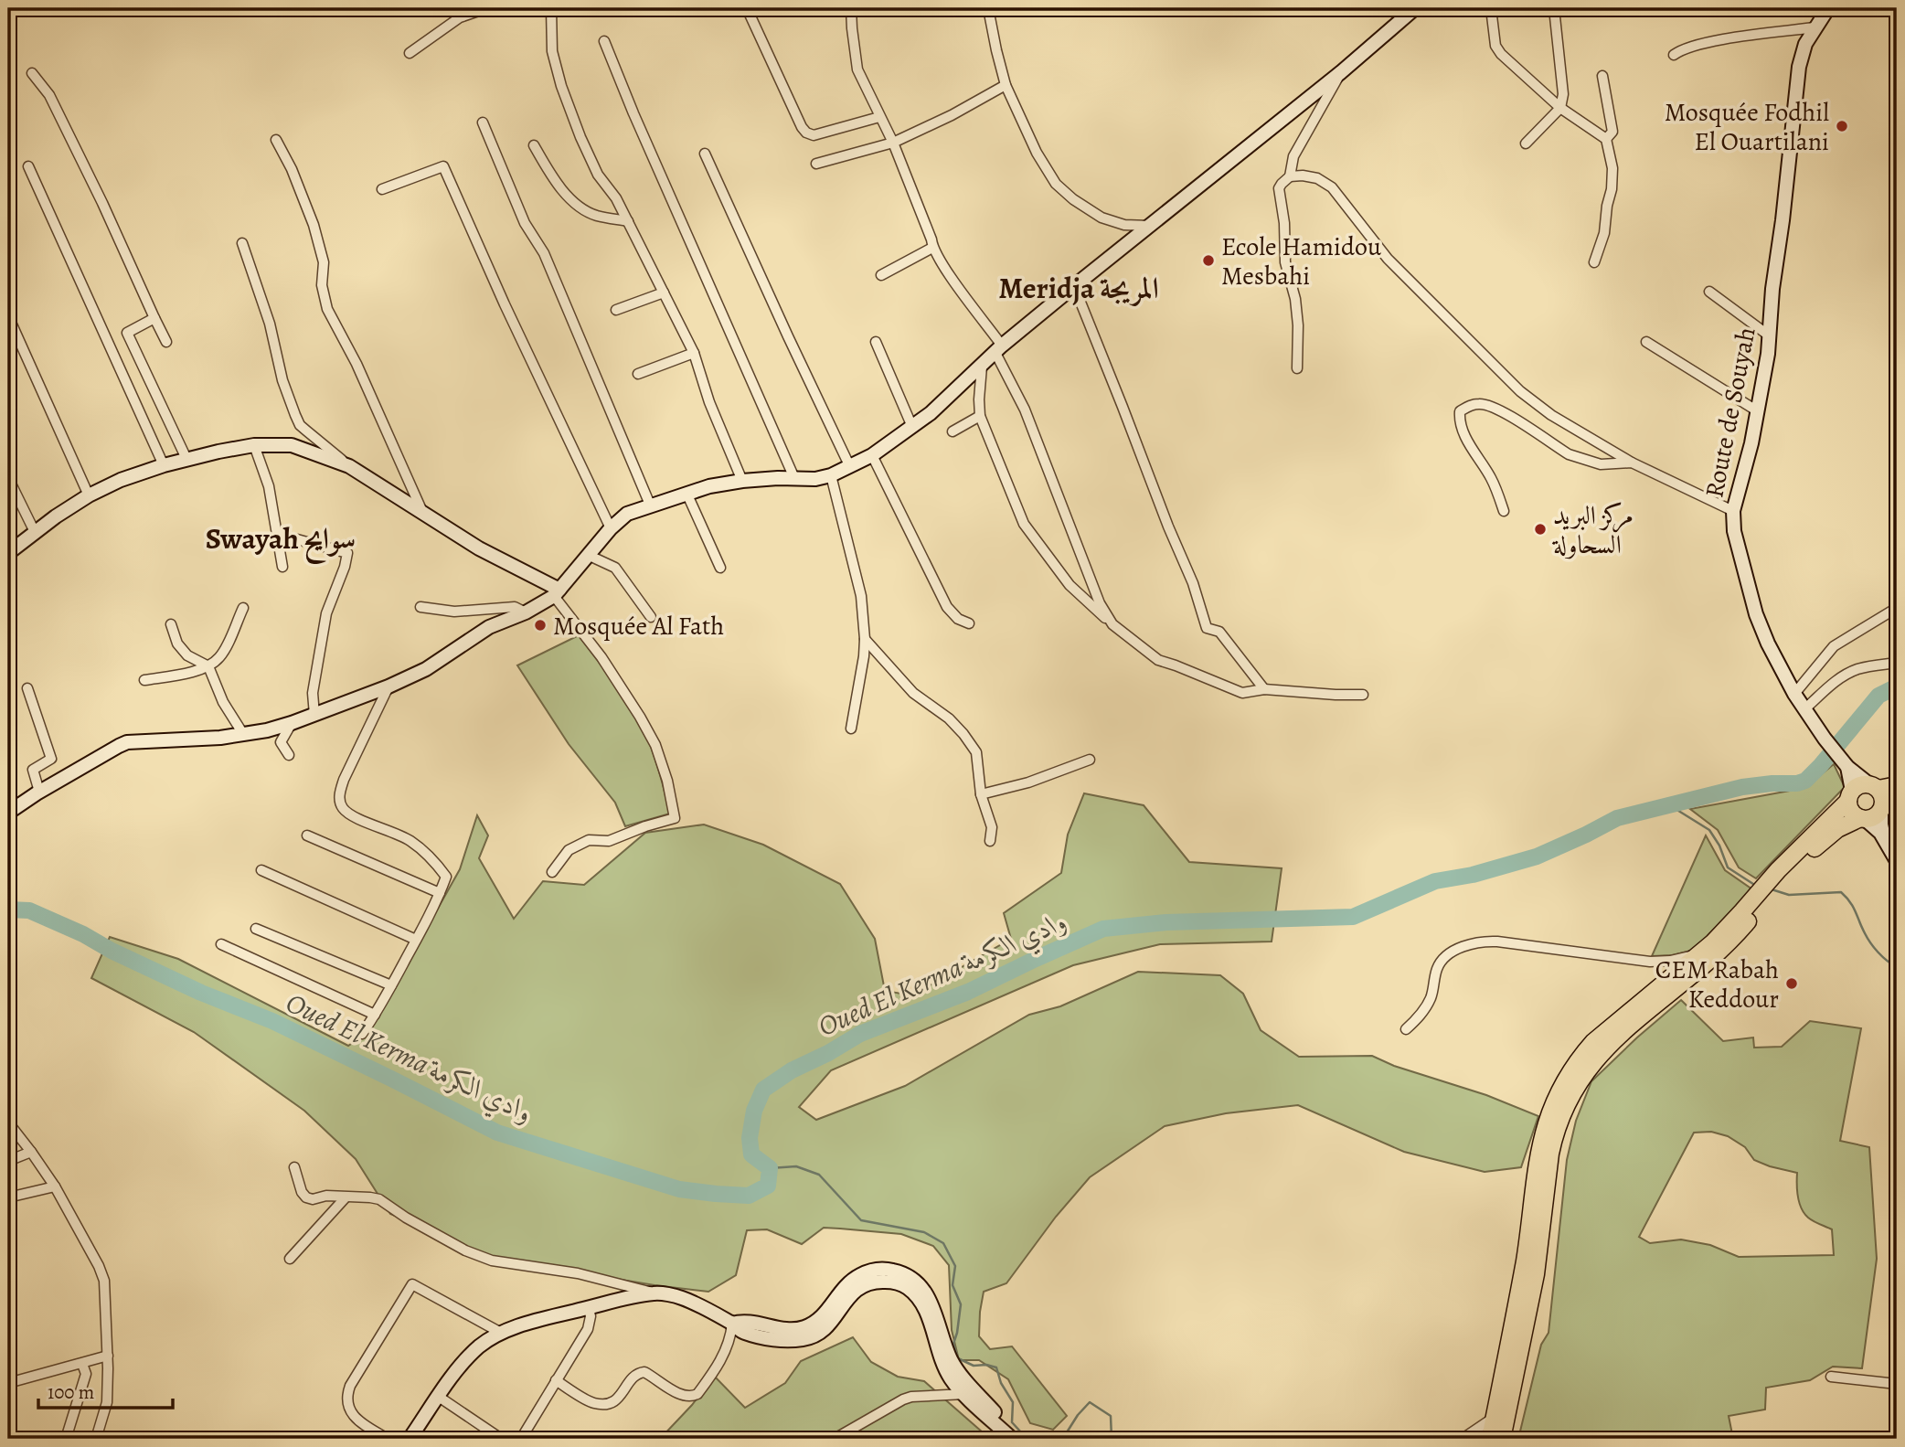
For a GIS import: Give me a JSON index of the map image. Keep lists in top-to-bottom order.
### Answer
{
  "streets": {
    "street": ["Route de Souyah"]
  },
  "districts": ["Meridja المريجة", "Swayah سوايح"],
  "water": ["Oued El Kerma وادي الكرمة"],
  "places": [
    "Mosquée Fodhil El Ouartilani",
    "Ecole Hamidou Mesbahi",
    "مركز البريد السحاولة",
    "Mosquée Al Fath",
    "CEM Rabah Keddour"
  ],
  "scale_bar": "100 m"
}
